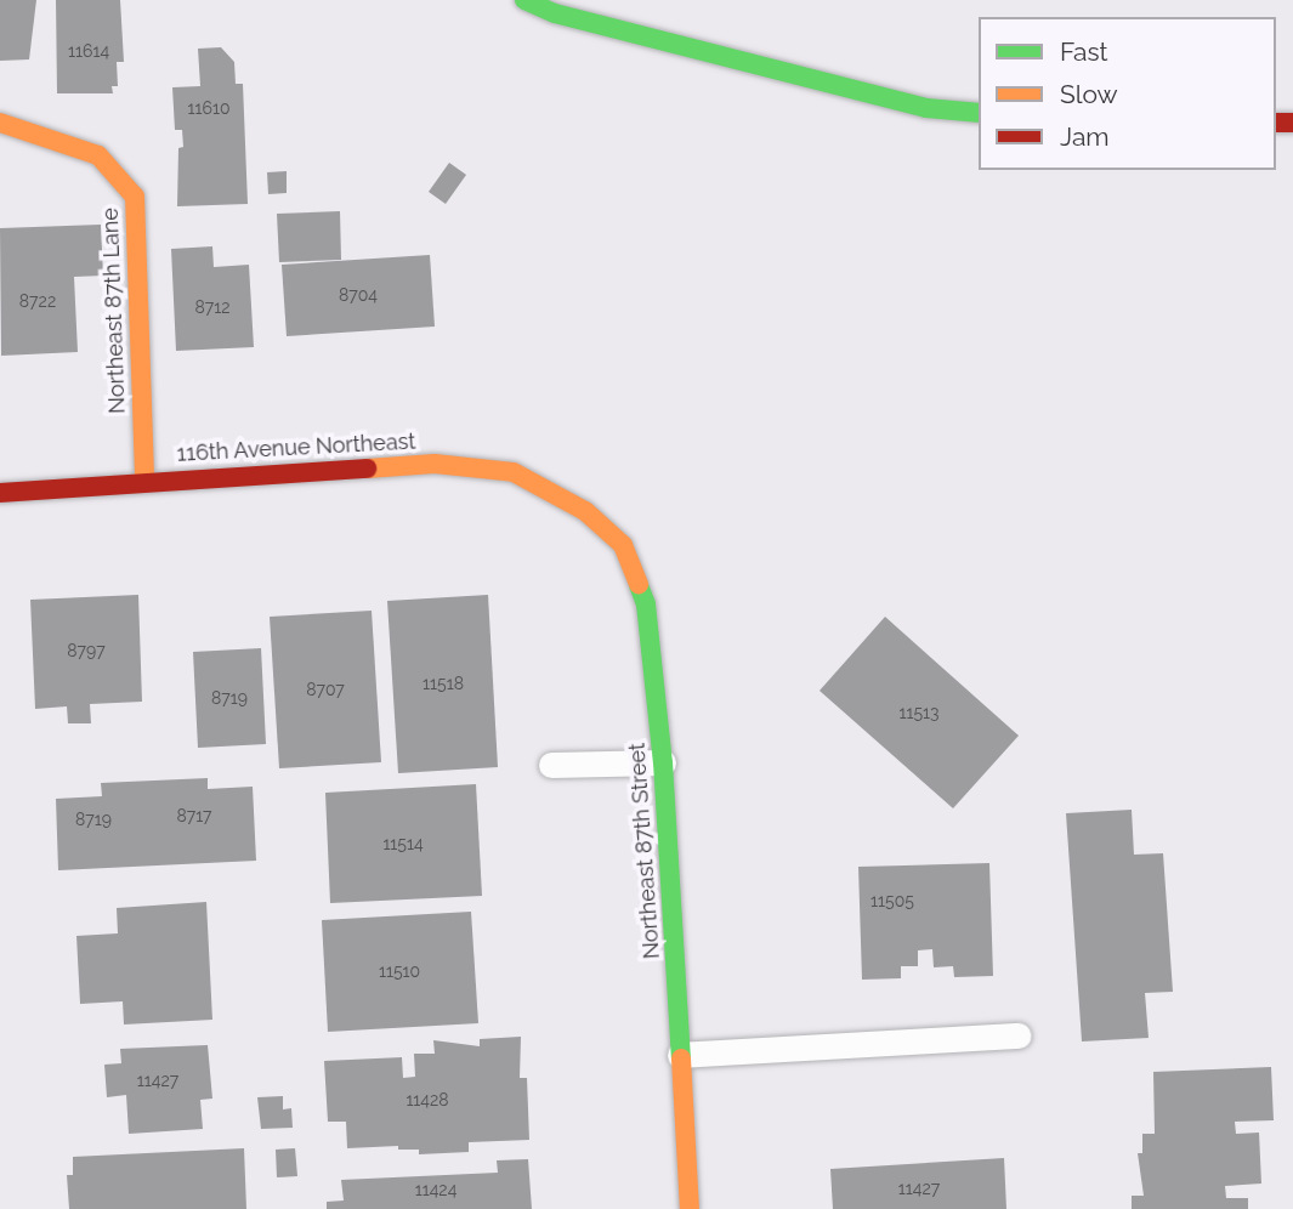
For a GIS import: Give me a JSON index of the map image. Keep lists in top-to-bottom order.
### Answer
{
  "streets": {
    "main road": ["Northeast 87th Lane", "116th Avenue Northeast", "Northeast 87th Street"]
  },
  "crossings": [
    ["Northeast 87th Lane", "116th Avenue Northeast"],
    ["116th Avenue Northeast", "Northeast 87th Street"]
  ],
  "house_numbers": [
    "11614",
    "11610",
    "8704",
    "8722",
    "8712",
    "8797",
    "11518",
    "8707",
    "8719",
    "11513",
    "8717",
    "8719",
    "11514",
    "11505",
    "11510",
    "11427",
    "11428",
    "11427",
    "11424"
  ],
  "legend": ["Fast", "Slow", "Jam"]
}
